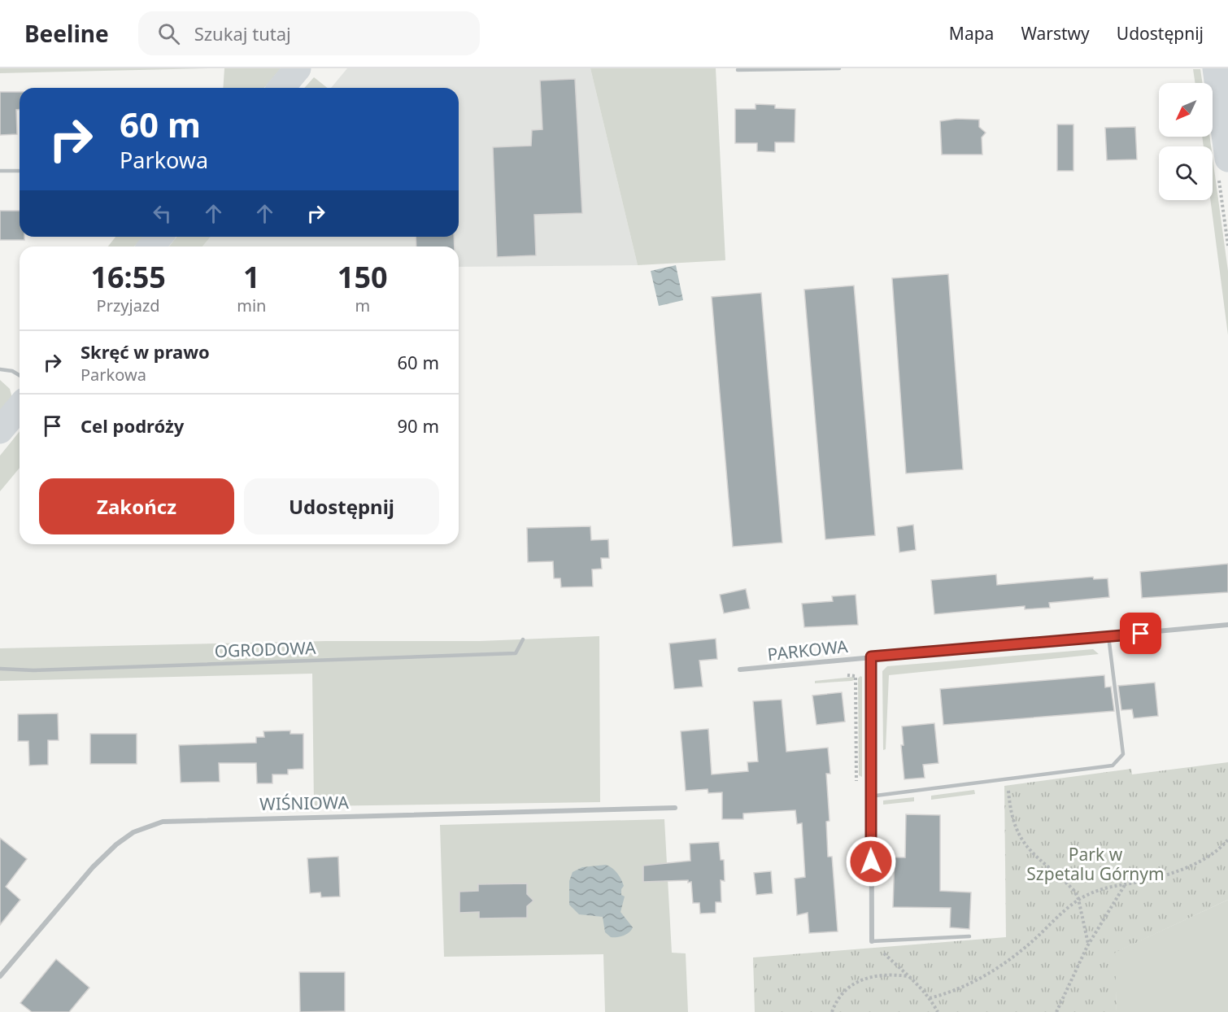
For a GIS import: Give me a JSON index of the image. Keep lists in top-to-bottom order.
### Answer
{
  "streets": {
    "street": ["PARKOWA", "WIŚNIOWA"],
    "lane": ["OGRODOWA"]
  },
  "parks": ["Park w Szpetalu Górnym"],
  "north": "bottom left",
  "page": {
    "header": "Beeline",
    "search": "Szukaj tutaj",
    "nav": ["Mapa", "Warstwy", "Udostępnij"],
    "turn": ["60 m", "Parkowa"],
    "eta": [
      "16:55",
      "Przyjazd",
      "1",
      "min",
      "150",
      "m"
    ],
    "list": [
      {
        "name": "Skręć w prawo",
        "note": "Parkowa",
        "value": "60 m"
      },
      {
        "name": "Cel podróży",
        "value": "90 m"
      }
    ],
    "buttons": ["Zakończ", "Udostępnij"]
  }
}
